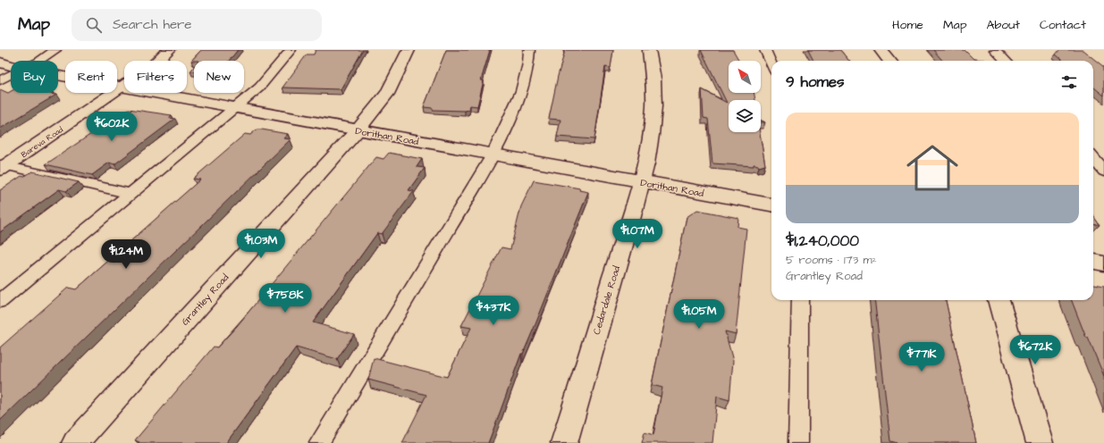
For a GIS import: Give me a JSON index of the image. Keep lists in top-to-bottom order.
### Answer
{
  "streets": {
    "street": [
      "Dorithan Road",
      "Bareva Road",
      "Grantley Road",
      "Cedardale Road"
    ]
  },
  "crossings": [
    ["Dorithan Road", "Bareva Road"],
    ["Dorithan Road", "Grantley Road"],
    ["Dorithan Road", "Cedardale Road"]
  ],
  "north": "top left",
  "page": {
    "header": "Map",
    "search": "Search here",
    "nav": [
      "Home",
      "Map",
      "About",
      "Contact"
    ],
    "chip": [
      "Buy",
      "Rent",
      "Filters",
      "New"
    ],
    "heading": "9 homes",
    "list": [
      {
        "name": "$1,240,000",
        "note": "5 rooms · 173 m² · Grantley Road"
      }
    ],
    "price": [
      "$602K",
      "$1.07M",
      "$1.03M",
      "$1.24M",
      "$758K",
      "$437K",
      "$1.05M",
      "$672K",
      "$771K"
    ]
  }
}
